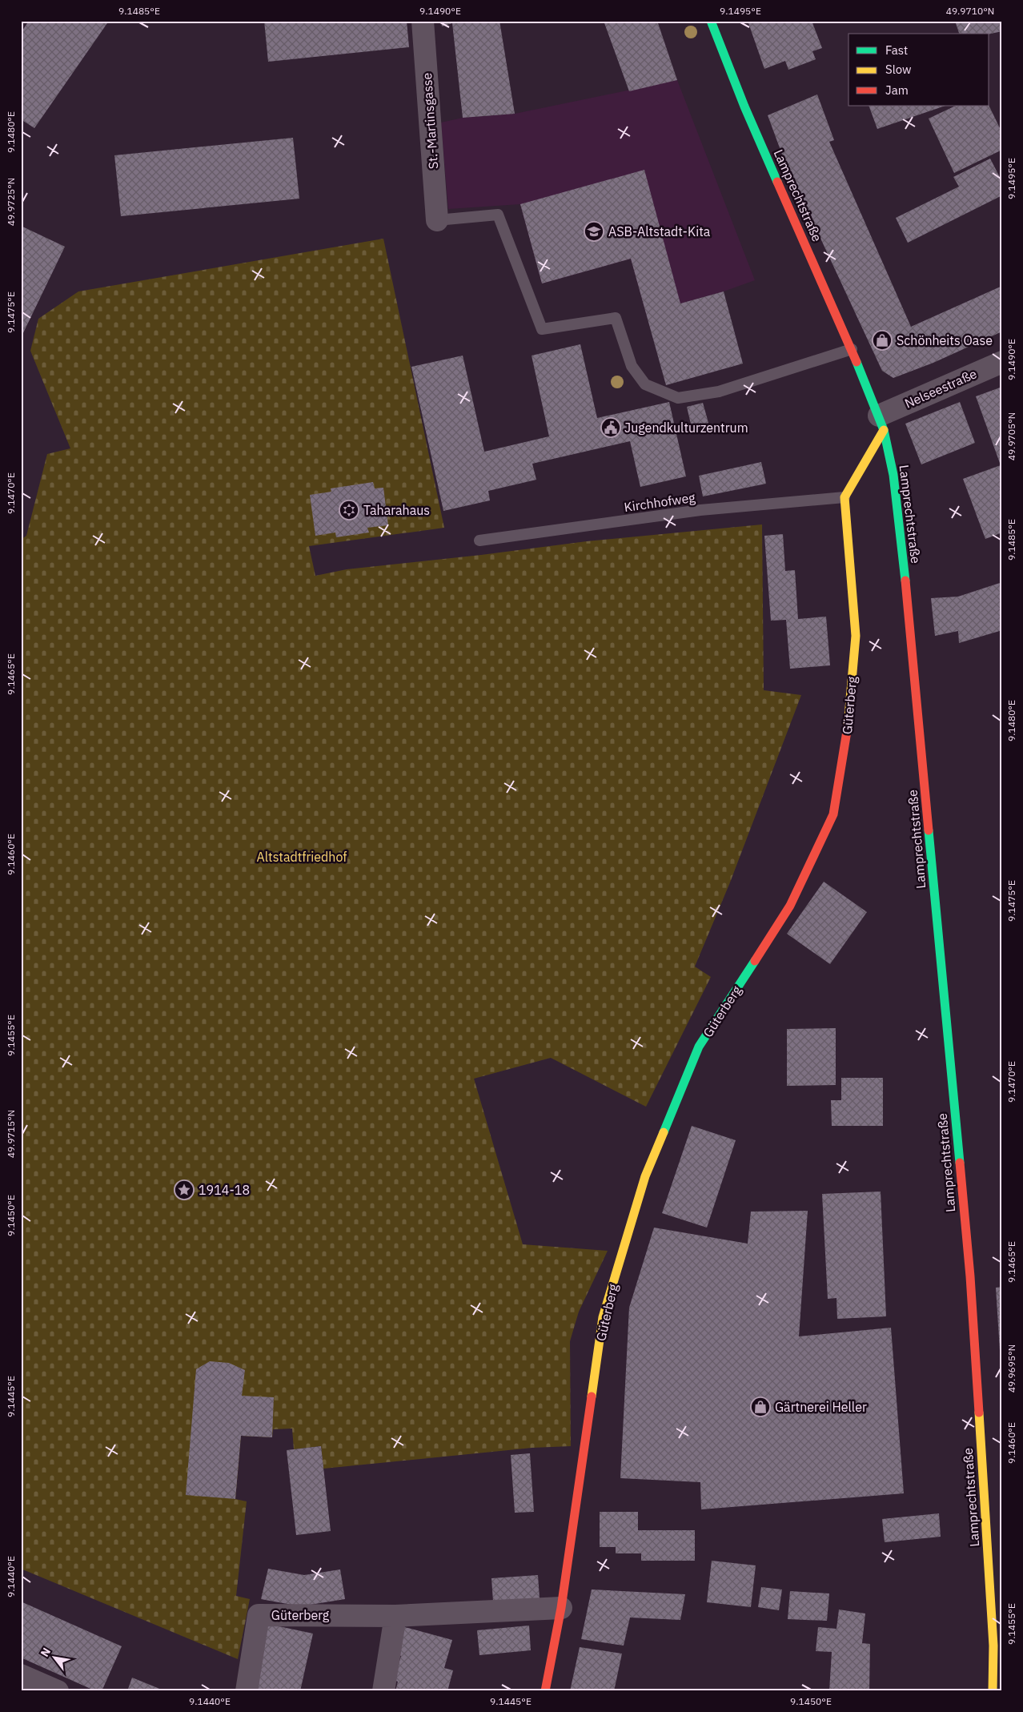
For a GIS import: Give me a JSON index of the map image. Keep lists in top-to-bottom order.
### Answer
{
  "streets": {
    "street": [
      "St.-Martinsgasse",
      "Lamprechtstraße",
      "Nelseestraße",
      "Güterberg"
    ],
    "lane": ["Kirchhofweg"]
  },
  "crossings": [
    ["Lamprechtstraße", "Nelseestraße"],
    ["Kirchhofweg", "Güterberg"]
  ],
  "parks": ["Altstadtfriedhof"],
  "places": {
    "school or university": ["ASB-Altstadt-Kita"],
    "shop": ["Schönheits Oase", "Gärtnerei Heller"],
    "public building": ["Jugendkulturzentrum"],
    "synagogue": ["Taharahaus"],
    "place": ["1914-18"]
  },
  "legend": ["Fast", "Slow", "Jam"],
  "north": "top left",
  "coordinates": [
    "9.1485°E",
    "9.1490°E",
    "9.1495°E",
    "49.9710°N",
    "9.1480°E",
    "49.9725°N",
    "9.1475°E",
    "49.9705°N",
    "9.1470°E",
    "9.1465°E",
    "9.1460°E",
    "9.1455°E",
    "49.9715°N",
    "9.1450°E",
    "49.9695°N",
    "9.1445°E",
    "9.1440°E"
  ]
}
